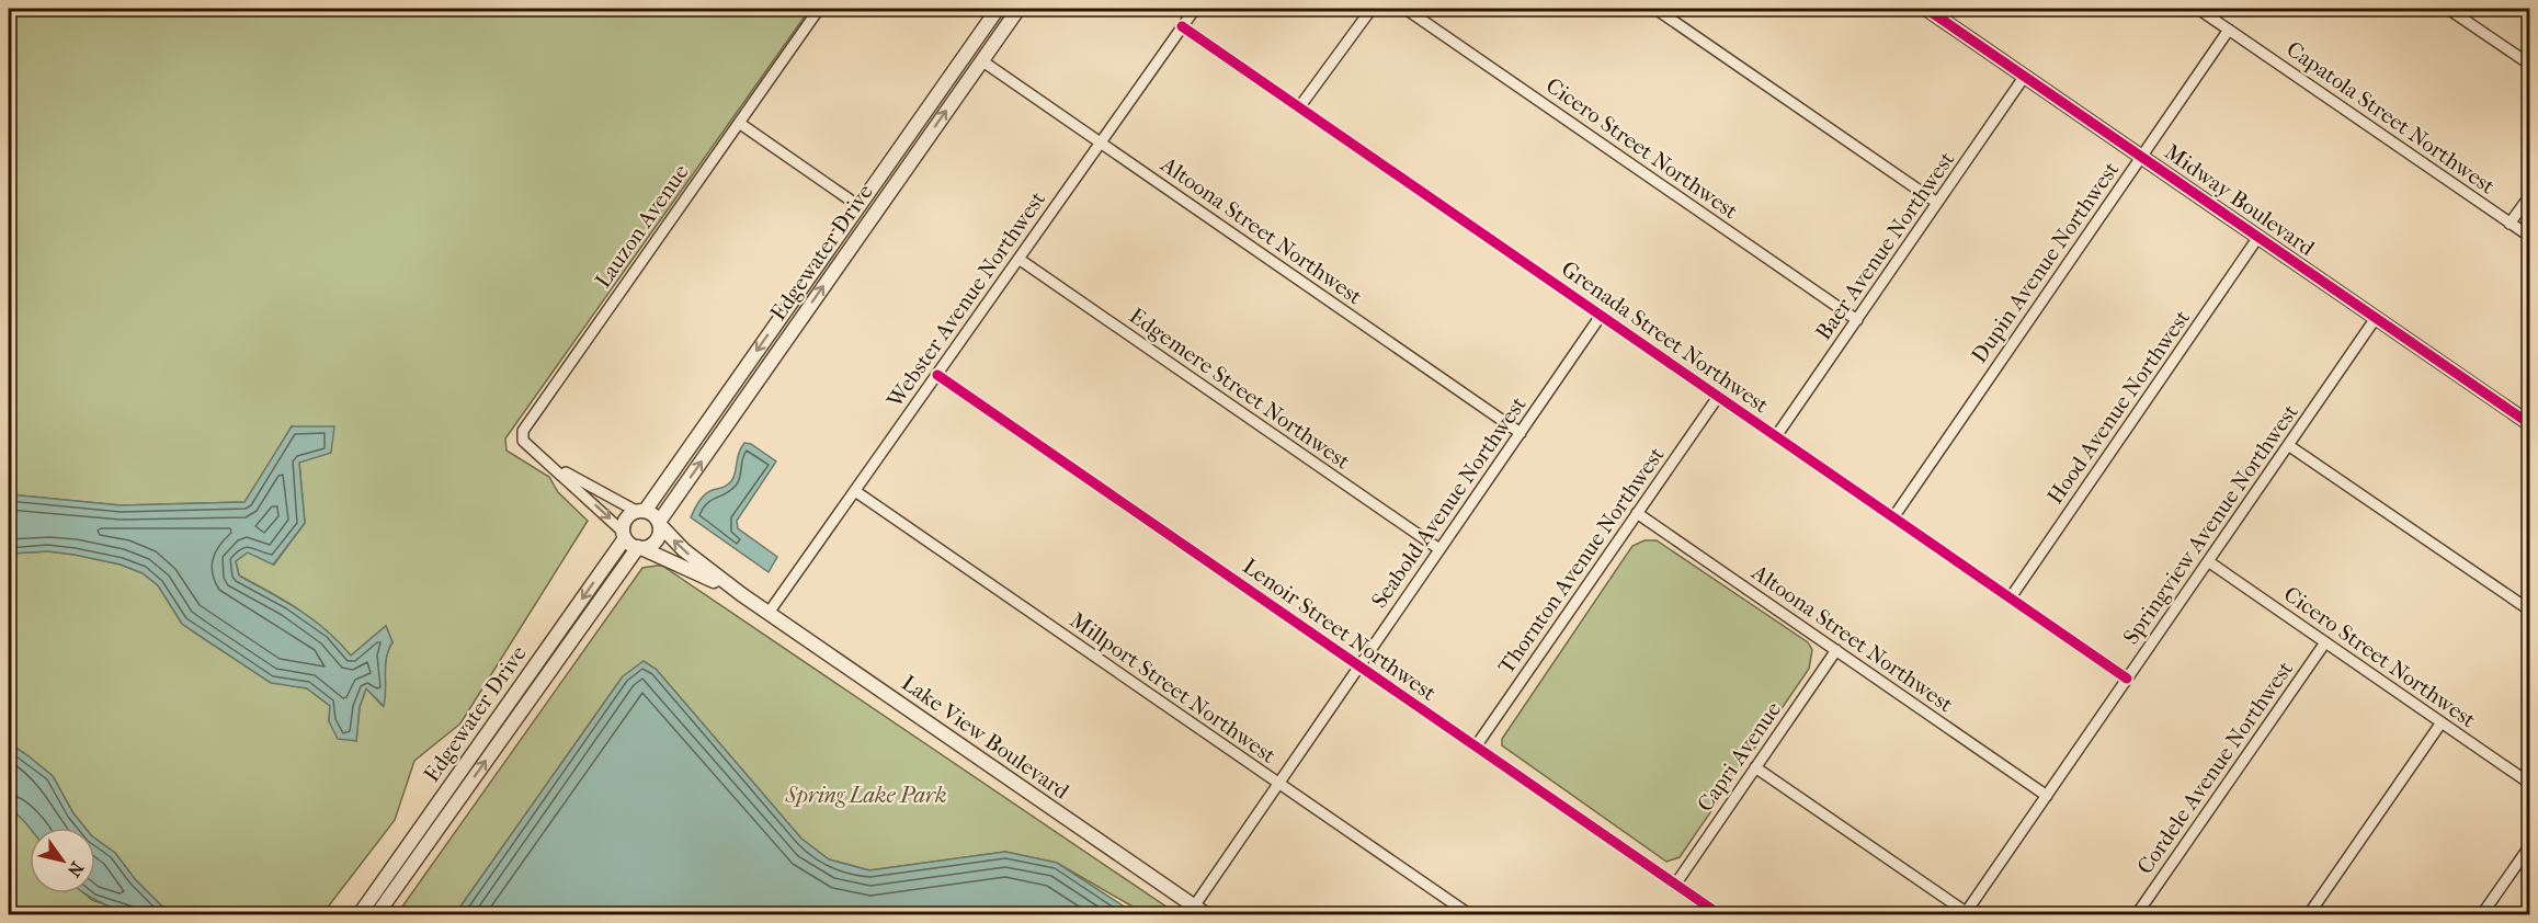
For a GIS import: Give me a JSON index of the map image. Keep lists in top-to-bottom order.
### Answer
{
  "streets": {
    "street": [
      "Capatola Street Northwest",
      "Cicero Street Northwest",
      "Midway Boulevard",
      "Lauzon Avenue",
      "Altoona Street Northwest",
      "Baer Avenue Northwest",
      "Edgewater Drive",
      "Dupin Avenue Northwest",
      "Webster Avenue Northwest",
      "Grenada Street Northwest",
      "Edgemere Street Northwest",
      "Hood Avenue Northwest",
      "Seabold Avenue Northwest",
      "Springview Avenue Northwest",
      "Thornton Avenue Northwest",
      "Lenoir Street Northwest",
      "Millport Street Northwest",
      "Lake View Boulevard",
      "Capri Avenue",
      "Cordele Avenue Northwest"
    ]
  },
  "crossings": [
    ["Capatola Street Northwest", "Dupin Avenue Northwest"],
    ["Cicero Street Northwest", "Baer Avenue Northwest"],
    ["Cicero Street Northwest", "Springview Avenue Northwest"],
    ["Cicero Street Northwest", "Cordele Avenue Northwest"],
    ["Midway Boulevard", "Baer Avenue Northwest"],
    ["Midway Boulevard", "Dupin Avenue Northwest"],
    ["Midway Boulevard", "Hood Avenue Northwest"],
    ["Midway Boulevard", "Springview Avenue Northwest"],
    ["Lauzon Avenue", "Edgewater Drive"],
    ["Lauzon Avenue", "Lake View Boulevard"],
    ["Altoona Street Northwest", "Edgewater Drive"],
    ["Altoona Street Northwest", "Webster Avenue Northwest"],
    ["Altoona Street Northwest", "Seabold Avenue Northwest"],
    ["Altoona Street Northwest", "Springview Avenue Northwest"],
    ["Altoona Street Northwest", "Thornton Avenue Northwest"],
    ["Altoona Street Northwest", "Capri Avenue"],
    ["Baer Avenue Northwest", "Grenada Street Northwest"],
    ["Edgewater Drive", "Lake View Boulevard"],
    ["Dupin Avenue Northwest", "Grenada Street Northwest"],
    ["Webster Avenue Northwest", "Grenada Street Northwest"],
    ["Webster Avenue Northwest", "Edgemere Street Northwest"],
    ["Webster Avenue Northwest", "Lenoir Street Northwest"],
    ["Webster Avenue Northwest", "Millport Street Northwest"],
    ["Webster Avenue Northwest", "Lake View Boulevard"],
    ["Grenada Street Northwest", "Hood Avenue Northwest"],
    ["Grenada Street Northwest", "Seabold Avenue Northwest"],
    ["Grenada Street Northwest", "Springview Avenue Northwest"],
    ["Grenada Street Northwest", "Thornton Avenue Northwest"],
    ["Edgemere Street Northwest", "Seabold Avenue Northwest"],
    ["Seabold Avenue Northwest", "Lenoir Street Northwest"],
    ["Seabold Avenue Northwest", "Millport Street Northwest"],
    ["Seabold Avenue Northwest", "Lake View Boulevard"],
    ["Thornton Avenue Northwest", "Lenoir Street Northwest"],
    ["Lenoir Street Northwest", "Capri Avenue"]
  ],
  "parks": ["Spring Lake Park"],
  "north": "bottom right"
}
